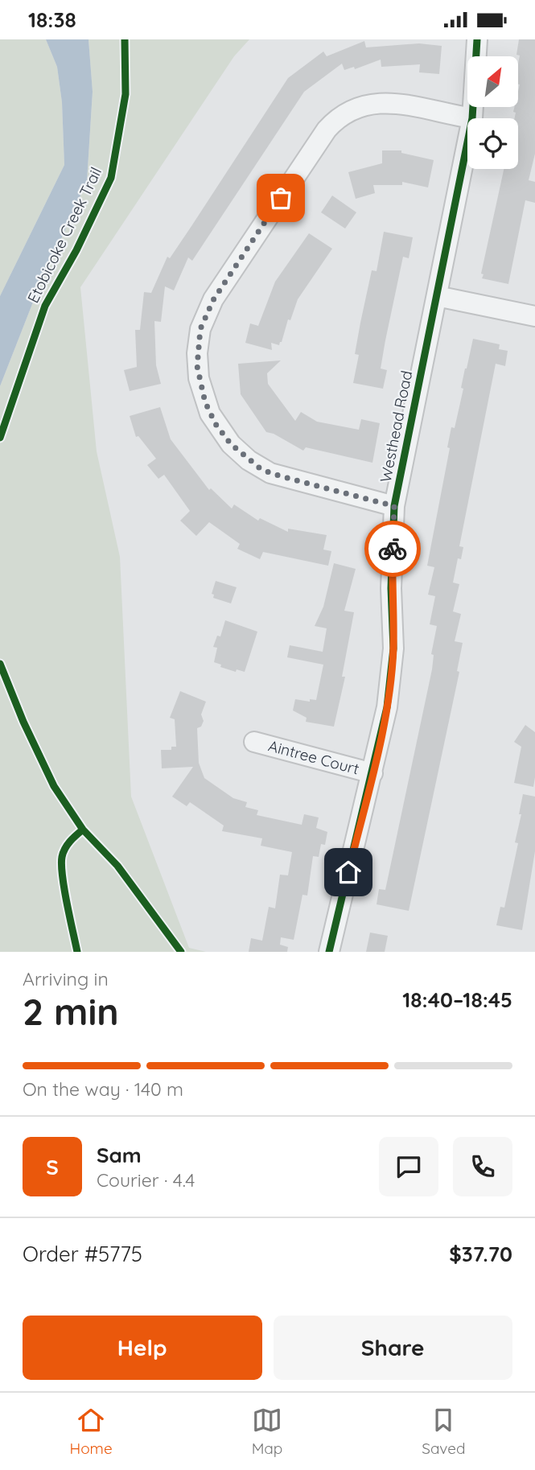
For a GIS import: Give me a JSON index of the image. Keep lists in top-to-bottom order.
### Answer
{
  "streets": {
    "street": ["Westhead Road", "Aintree Court"],
    "cycle path": ["Etobicoke Creek Trail"]
  },
  "crossings": [
    ["Westhead Road", "Aintree Court"]
  ],
  "north": "top right",
  "page": {
    "status": "18:38",
    "heading": ["2 min", "Arriving in", "18:40–18:45"],
    "panel": [
      "Sam",
      "Courier · 4.4",
      "Order #5775",
      "$37.70"
    ],
    "bar": "On the way · 140 m",
    "round": "S",
    "buttons": ["Help", "Share"],
    "tabs": ["Home", "Map", "Saved"]
  }
}
